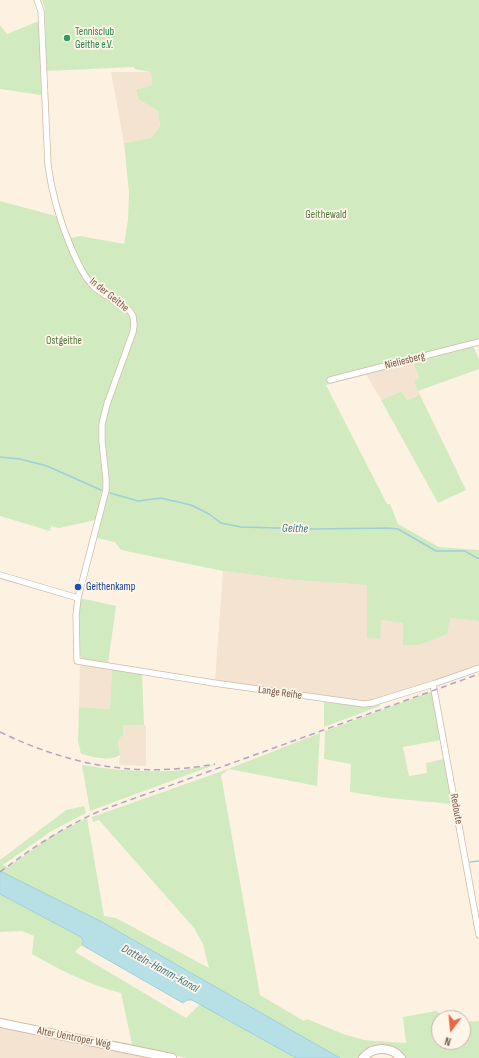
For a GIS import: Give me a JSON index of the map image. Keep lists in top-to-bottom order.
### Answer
{
  "streets": {
    "street": [
      "In der Geithe",
      "Nieliesberg",
      "Lange Reihe",
      "Redoute",
      "Alter Uentroper Weg"
    ]
  },
  "crossings": [
    ["In der Geithe", "Lange Reihe"],
    ["Lange Reihe", "Redoute"]
  ],
  "water": ["Geithe", "Datteln-Hamm-Kanal"],
  "parks": ["Geithewald", "Ostgeithe"],
  "places": ["Tennisclub Geithe e.V.", "Geithenkamp"],
  "north": "bottom"
}
